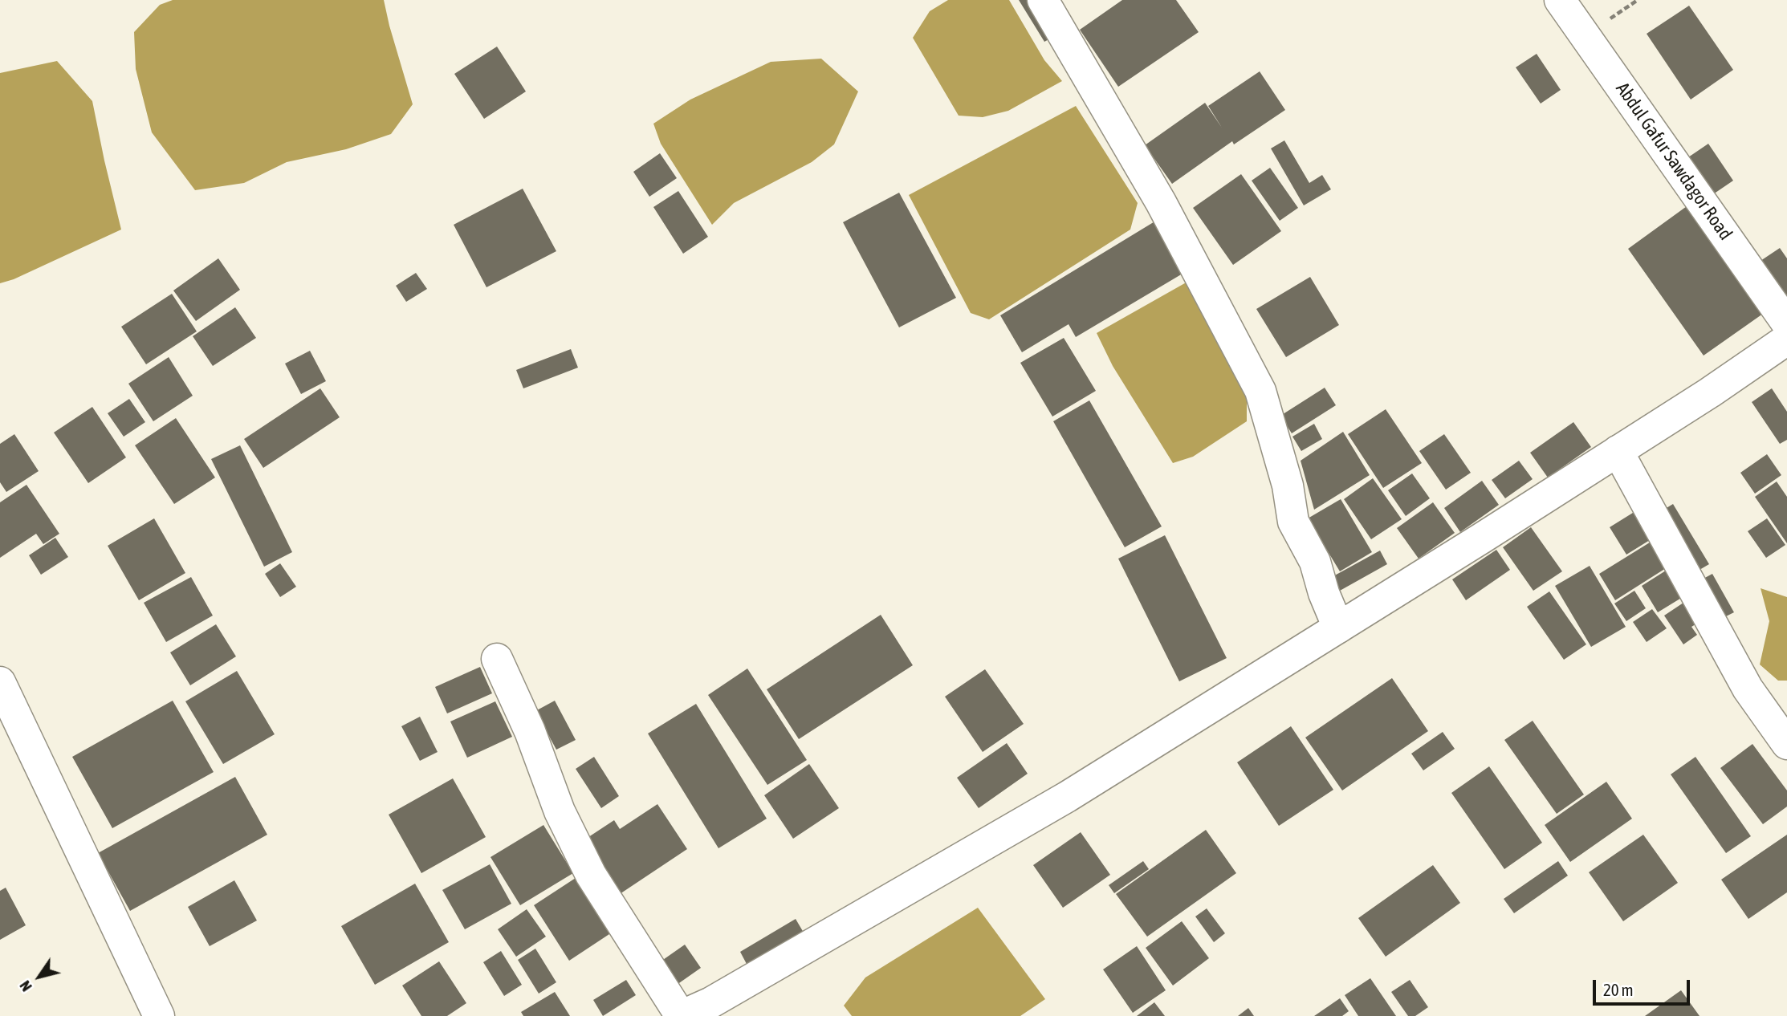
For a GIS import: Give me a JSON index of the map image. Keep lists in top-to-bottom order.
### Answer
{
  "streets": {
    "street": ["Abdul Gafur Sawdagor Road"]
  },
  "scale_bar": "20 m",
  "north": "bottom left"
}
